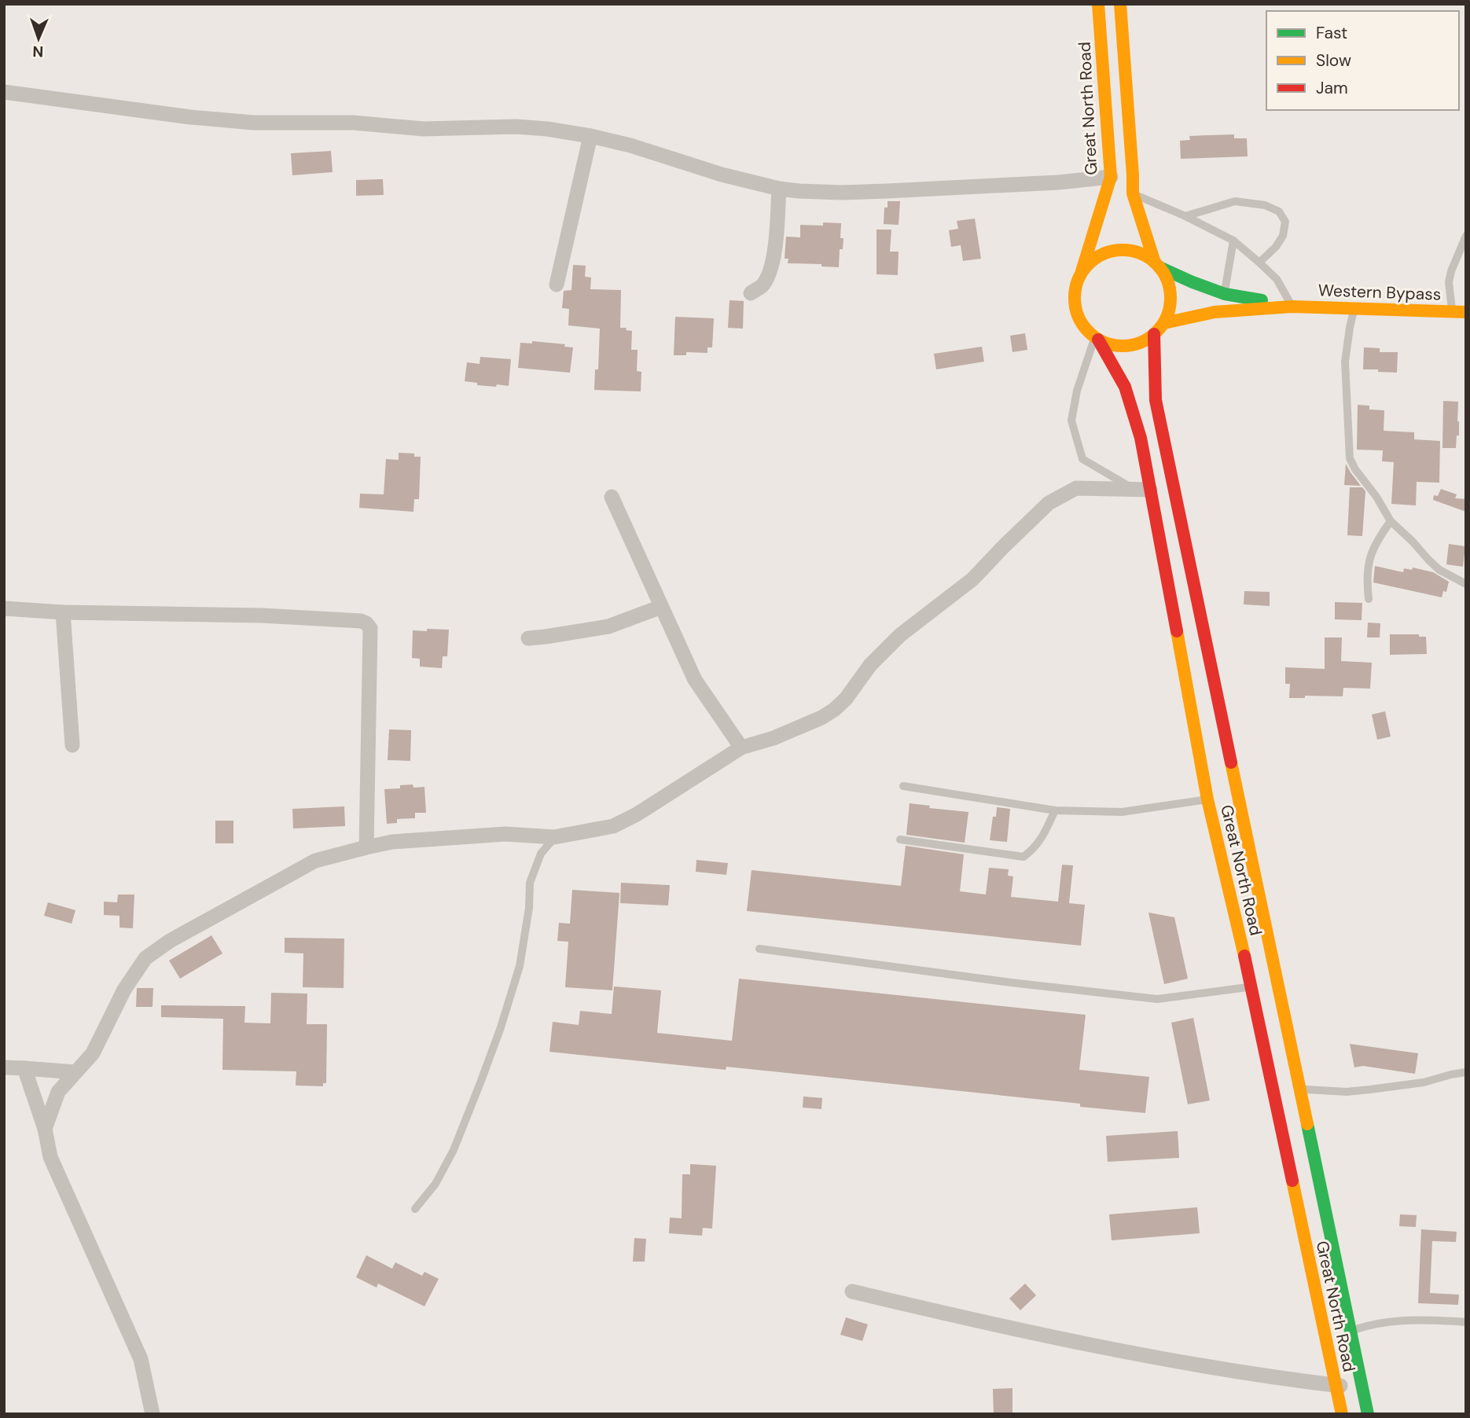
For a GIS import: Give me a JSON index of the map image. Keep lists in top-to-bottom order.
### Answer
{
  "streets": {
    "main road": ["Great North Road", "Western Bypass"]
  },
  "crossings": [
    ["Great North Road", "Western Bypass"]
  ],
  "legend": ["Fast", "Slow", "Jam"],
  "north": "bottom"
}
